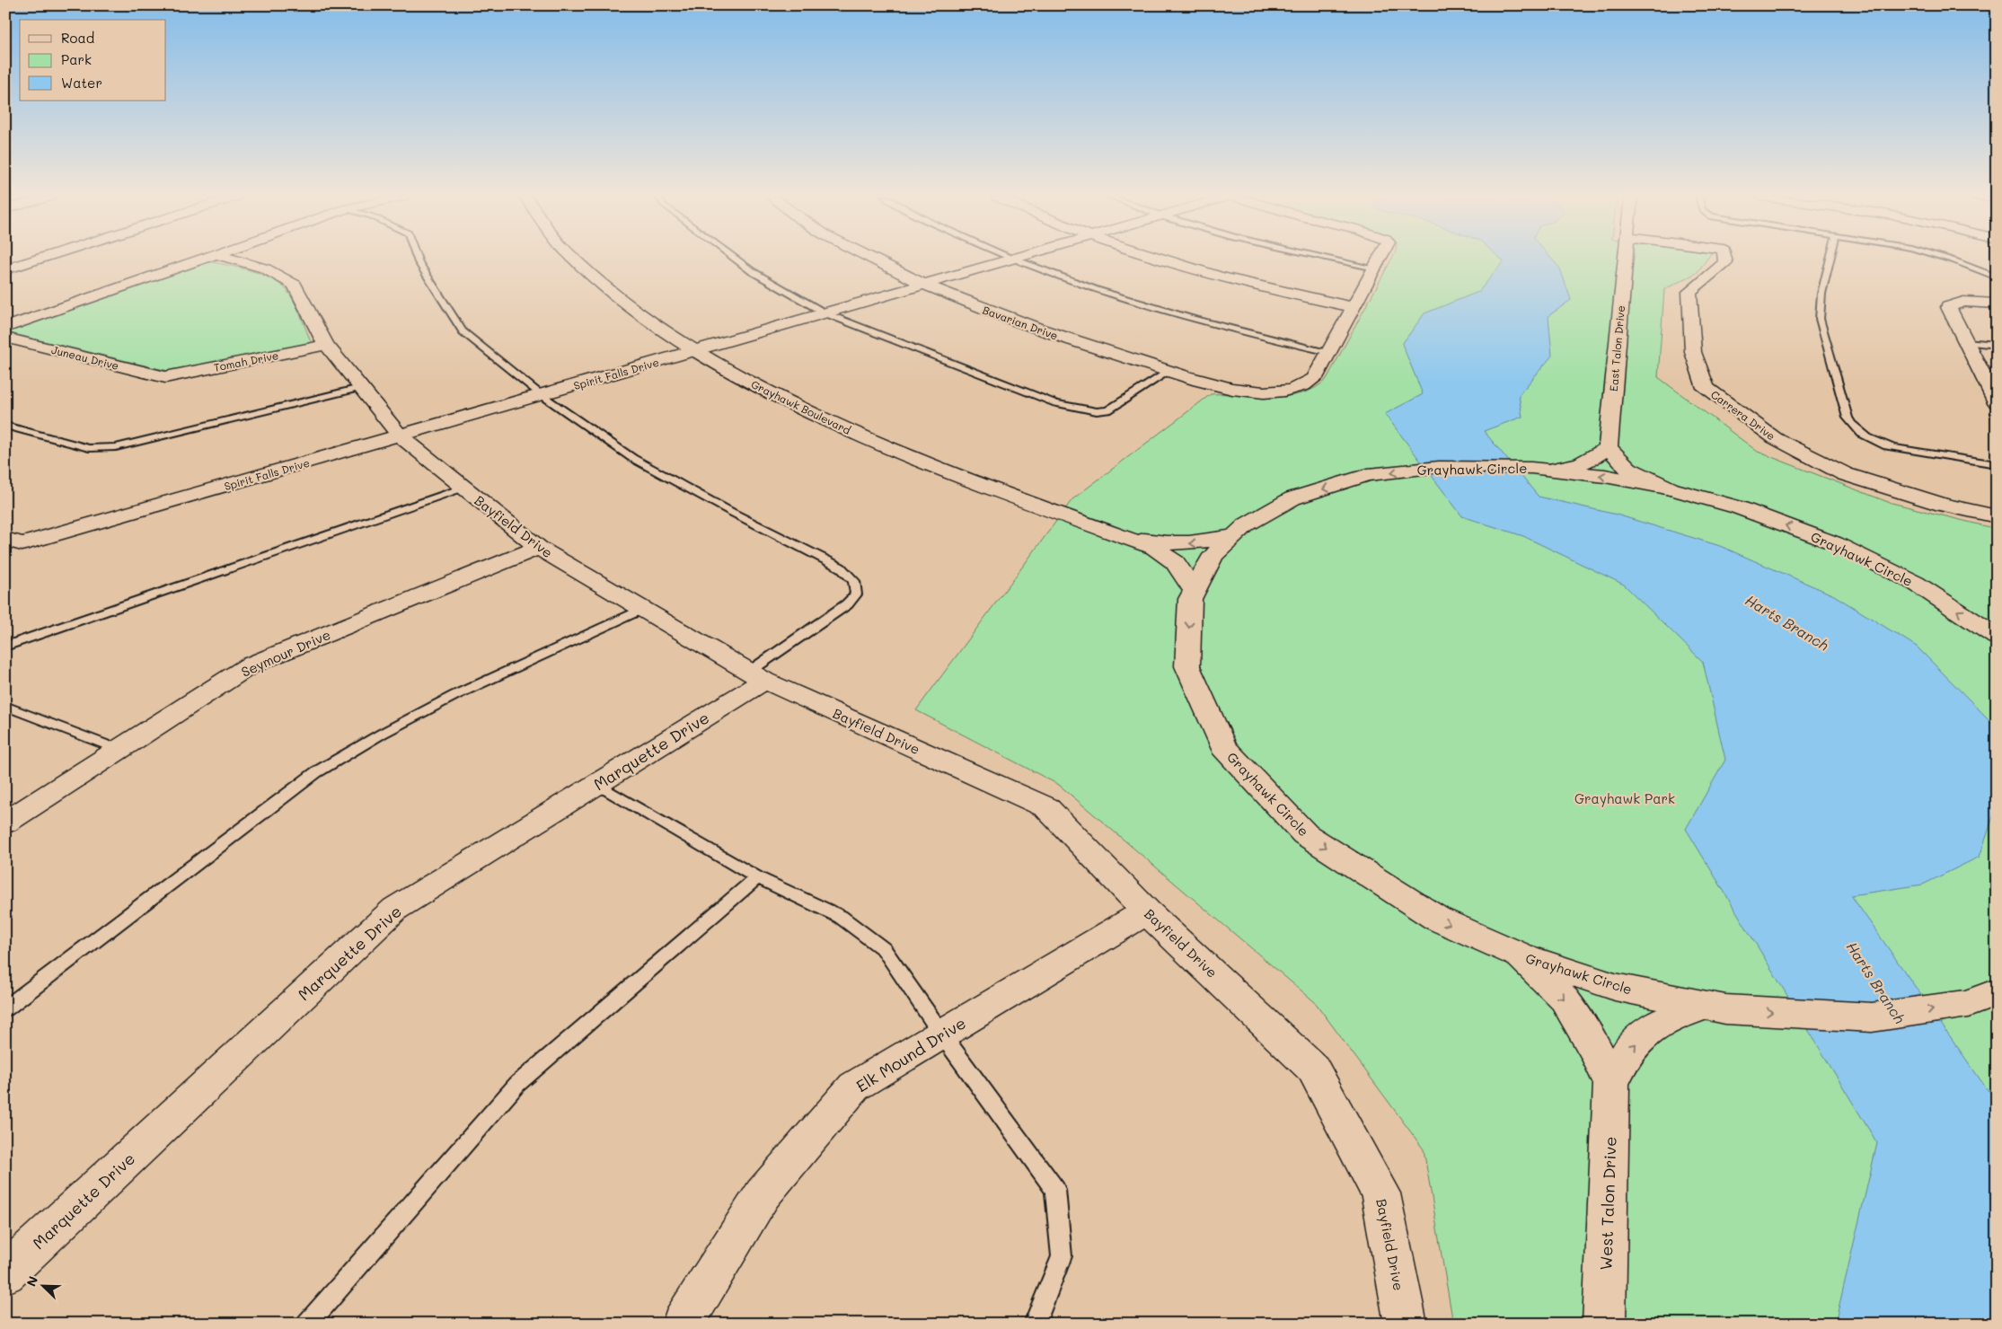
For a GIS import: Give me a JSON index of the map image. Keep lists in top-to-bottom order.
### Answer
{
  "streets": {
    "street": [
      "Bavarian Drive",
      "East Talon Drive",
      "Juneau Drive",
      "Tomah Drive",
      "Spirit Falls Drive",
      "Grayhawk Boulevard",
      "Carrera Drive",
      "Grayhawk Circle",
      "Bayfield Drive",
      "Seymour Drive",
      "Marquette Drive",
      "Elk Mound Drive",
      "West Talon Drive"
    ]
  },
  "crossings": [
    ["Bavarian Drive", "Spirit Falls Drive"],
    ["Juneau Drive", "Tomah Drive"],
    ["Tomah Drive", "Bayfield Drive"],
    ["Spirit Falls Drive", "Grayhawk Boulevard"],
    ["Spirit Falls Drive", "Bayfield Drive"],
    ["Grayhawk Boulevard", "Grayhawk Circle"],
    ["Grayhawk Circle", "West Talon Drive"],
    ["Bayfield Drive", "Seymour Drive"],
    ["Bayfield Drive", "Marquette Drive"],
    ["Bayfield Drive", "Elk Mound Drive"]
  ],
  "water": ["Harts Branch"],
  "parks": ["Grayhawk Park"],
  "legend": ["Road", "Park", "Water"],
  "north": "top left"
}
